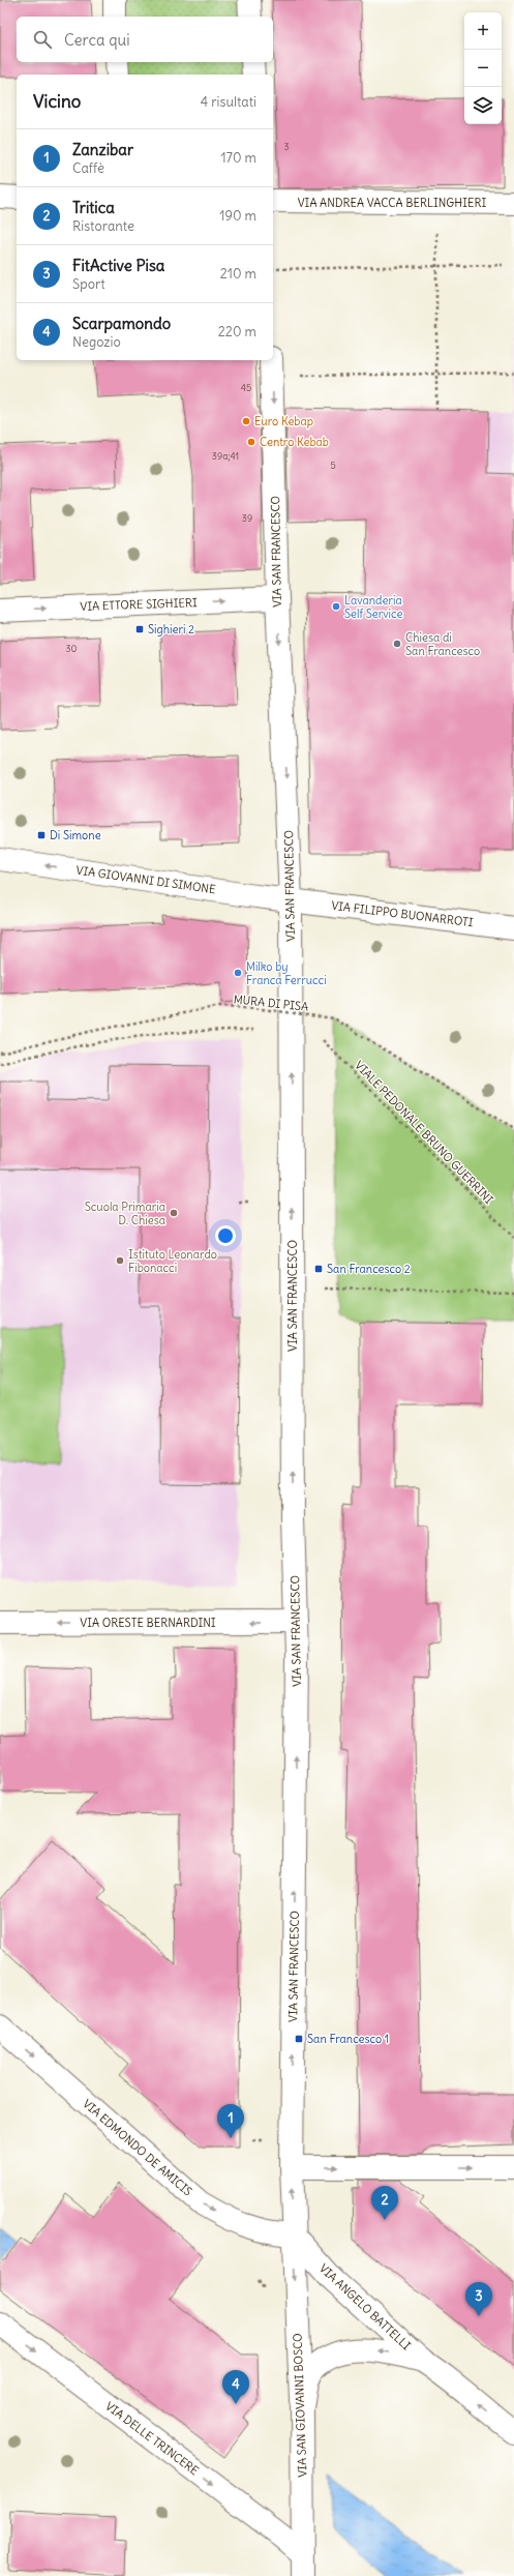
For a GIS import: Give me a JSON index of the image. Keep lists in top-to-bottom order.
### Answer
{
  "streets": {
    "street": [
      "VIA ANDREA VACCA BERLINGHIERI",
      "VIA SAN FRANCESCO",
      "VIA ETTORE SIGHIERI",
      "VIA GIOVANNI DI SIMONE",
      "VIA FILIPPO BUONARROTI",
      "VIA ORESTE BERNARDINI",
      "VIA EDMONDO DE AMICIS",
      "VIA ANGELO BATTELLI",
      "VIA SAN GIOVANNI BOSCO",
      "VIA DELLE TRINCERE"
    ],
    "path": ["MURA DI PISA", "VIALE PEDONALE BRUNO GUERRINI"]
  },
  "crossings": [
    ["VIA SAN FRANCESCO", "VIA ETTORE SIGHIERI"],
    ["VIA SAN FRANCESCO", "VIA GIOVANNI DI SIMONE"],
    ["VIA SAN FRANCESCO", "VIA FILIPPO BUONARROTI"],
    ["VIA SAN FRANCESCO", "VIA ORESTE BERNARDINI"],
    ["VIA SAN FRANCESCO", "VIA EDMONDO DE AMICIS"],
    ["VIA SAN FRANCESCO", "VIA ANGELO BATTELLI"],
    ["VIA SAN FRANCESCO", "VIA SAN GIOVANNI BOSCO"],
    ["VIA GIOVANNI DI SIMONE", "VIA FILIPPO BUONARROTI"],
    ["VIA EDMONDO DE AMICIS", "VIA ANGELO BATTELLI"],
    ["VIA EDMONDO DE AMICIS", "VIA SAN GIOVANNI BOSCO"],
    ["VIA ANGELO BATTELLI", "VIA SAN GIOVANNI BOSCO"],
    ["VIA SAN GIOVANNI BOSCO", "VIA DELLE TRINCERE"]
  ],
  "one_way": [
    "VIA ETTORE SIGHIERI",
    "VIA GIOVANNI DI SIMONE",
    "VIA ORESTE BERNARDINI",
    "VIA EDMONDO DE AMICIS",
    "VIA SAN GIOVANNI BOSCO",
    "VIA DELLE TRINCERE"
  ],
  "places": {
    "other": [
      "Euro Kebap",
      "Centro Kebab",
      "Lavanderia Self Service",
      "Chiesa di San Francesco",
      "Milko by Franca Ferrucci",
      "Scuola Primaria D. Chiesa",
      "Istituto Leonardo Fibonacci"
    ],
    "transit": [
      "Sighieri 2",
      "Di Simone",
      "San Francesco 2",
      "San Francesco 1"
    ]
  },
  "house_numbers": [
    "3",
    "45",
    "39a;41",
    "5",
    "39",
    "30"
  ],
  "page": {
    "map_buttons": ["+", "−"],
    "search": "Cerca qui",
    "heading": ["Vicino", "4 risultati"],
    "list": [
      {
        "mark": "1",
        "name": "Zanzibar",
        "note": "Caffè",
        "value": "170 m"
      },
      {
        "mark": "2",
        "name": "Tritica",
        "note": "Ristorante",
        "value": "190 m"
      },
      {
        "mark": "3",
        "name": "FitActive Pisa",
        "note": "Sport",
        "value": "210 m"
      },
      {
        "mark": "4",
        "name": "Scarpamondo",
        "note": "Negozio",
        "value": "220 m"
      }
    ],
    "pins": [
      "1",
      "2",
      "3",
      "4"
    ]
  }
}
